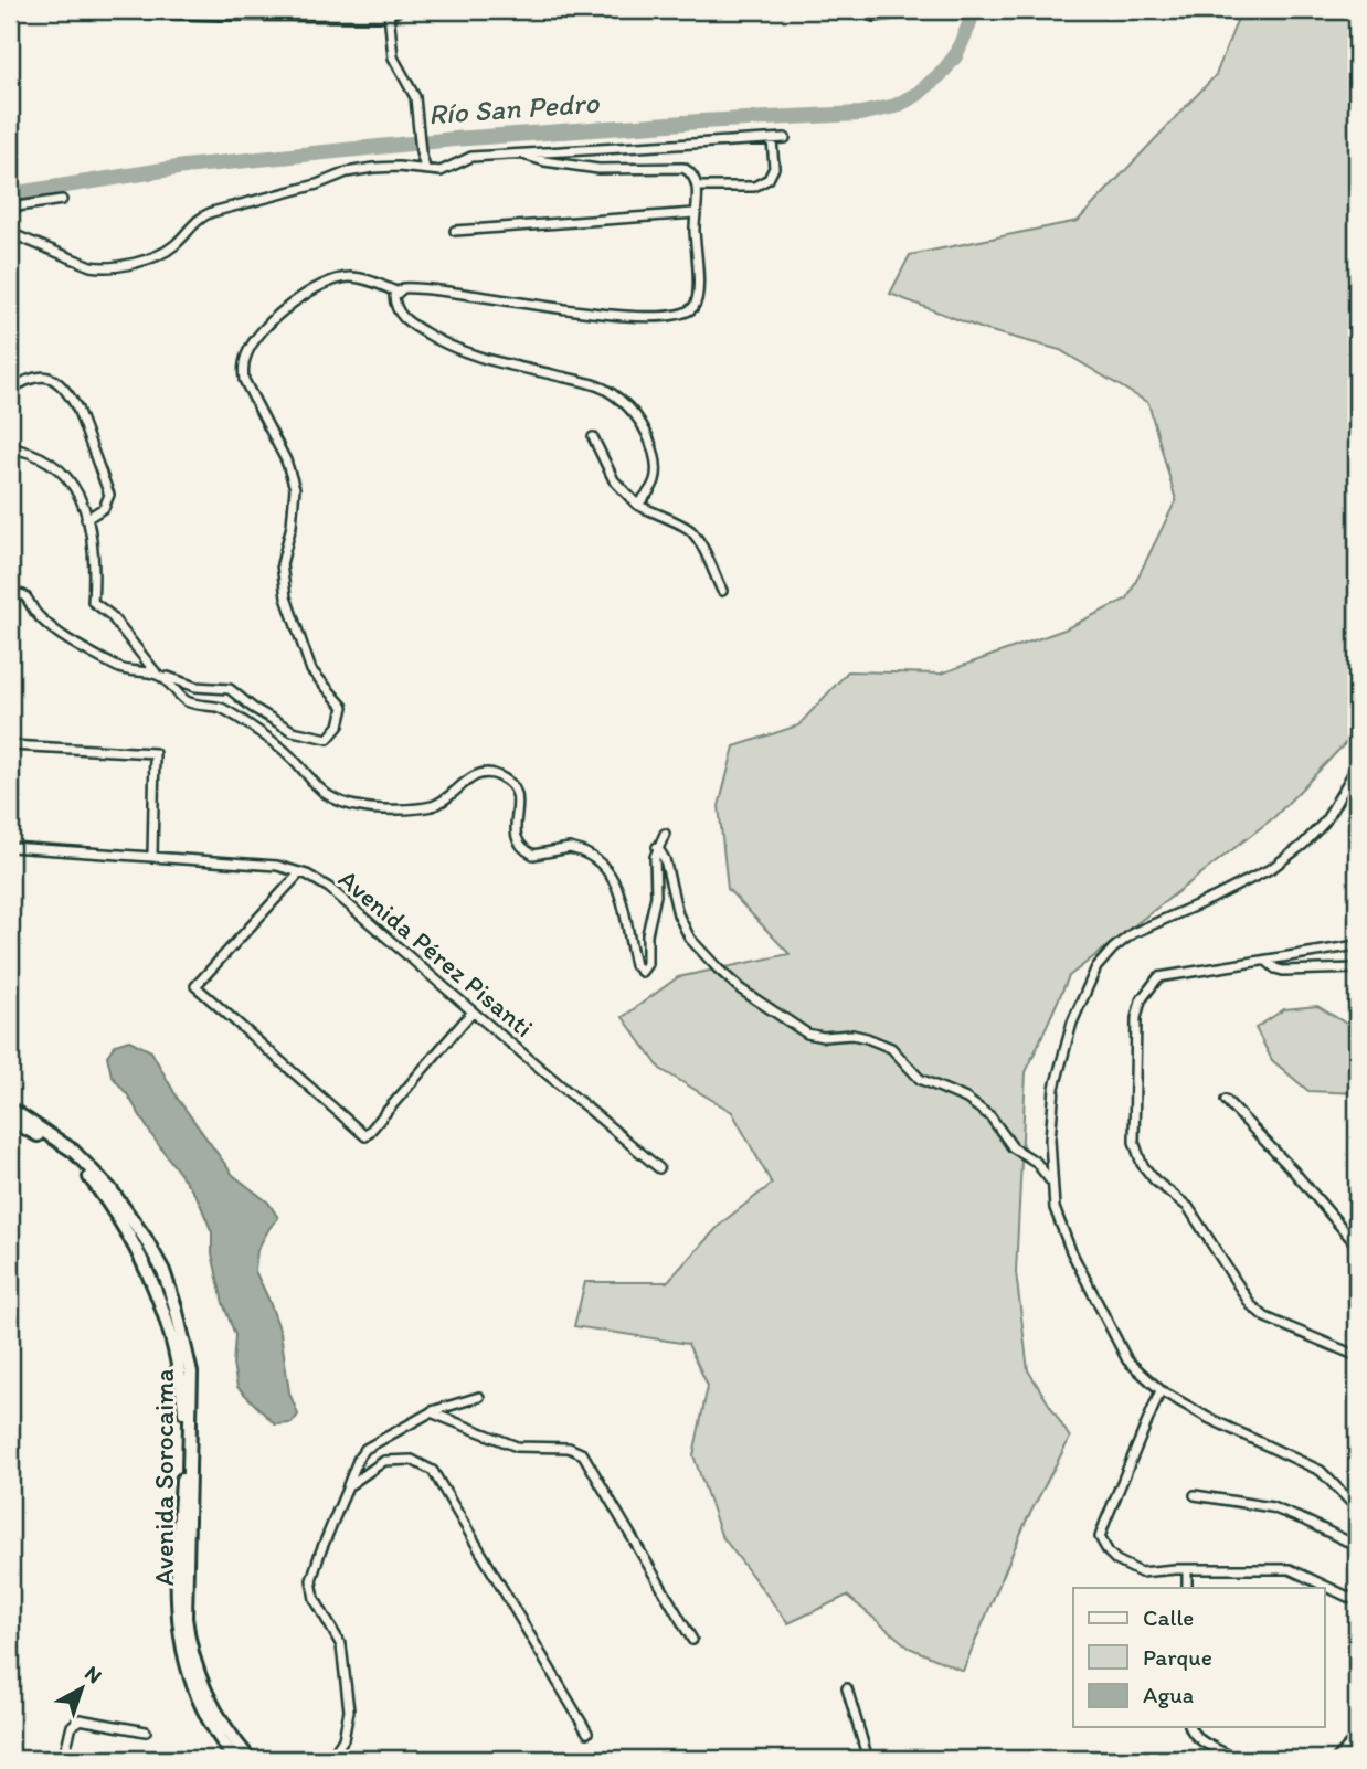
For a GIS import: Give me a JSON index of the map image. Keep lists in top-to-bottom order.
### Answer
{
  "streets": {
    "main road": ["Avenida Sorocaima"],
    "street": ["Avenida Pérez Pisanti"]
  },
  "water": ["Río San Pedro"],
  "legend": ["Calle", "Parque", "Agua"],
  "north": "top right"
}
